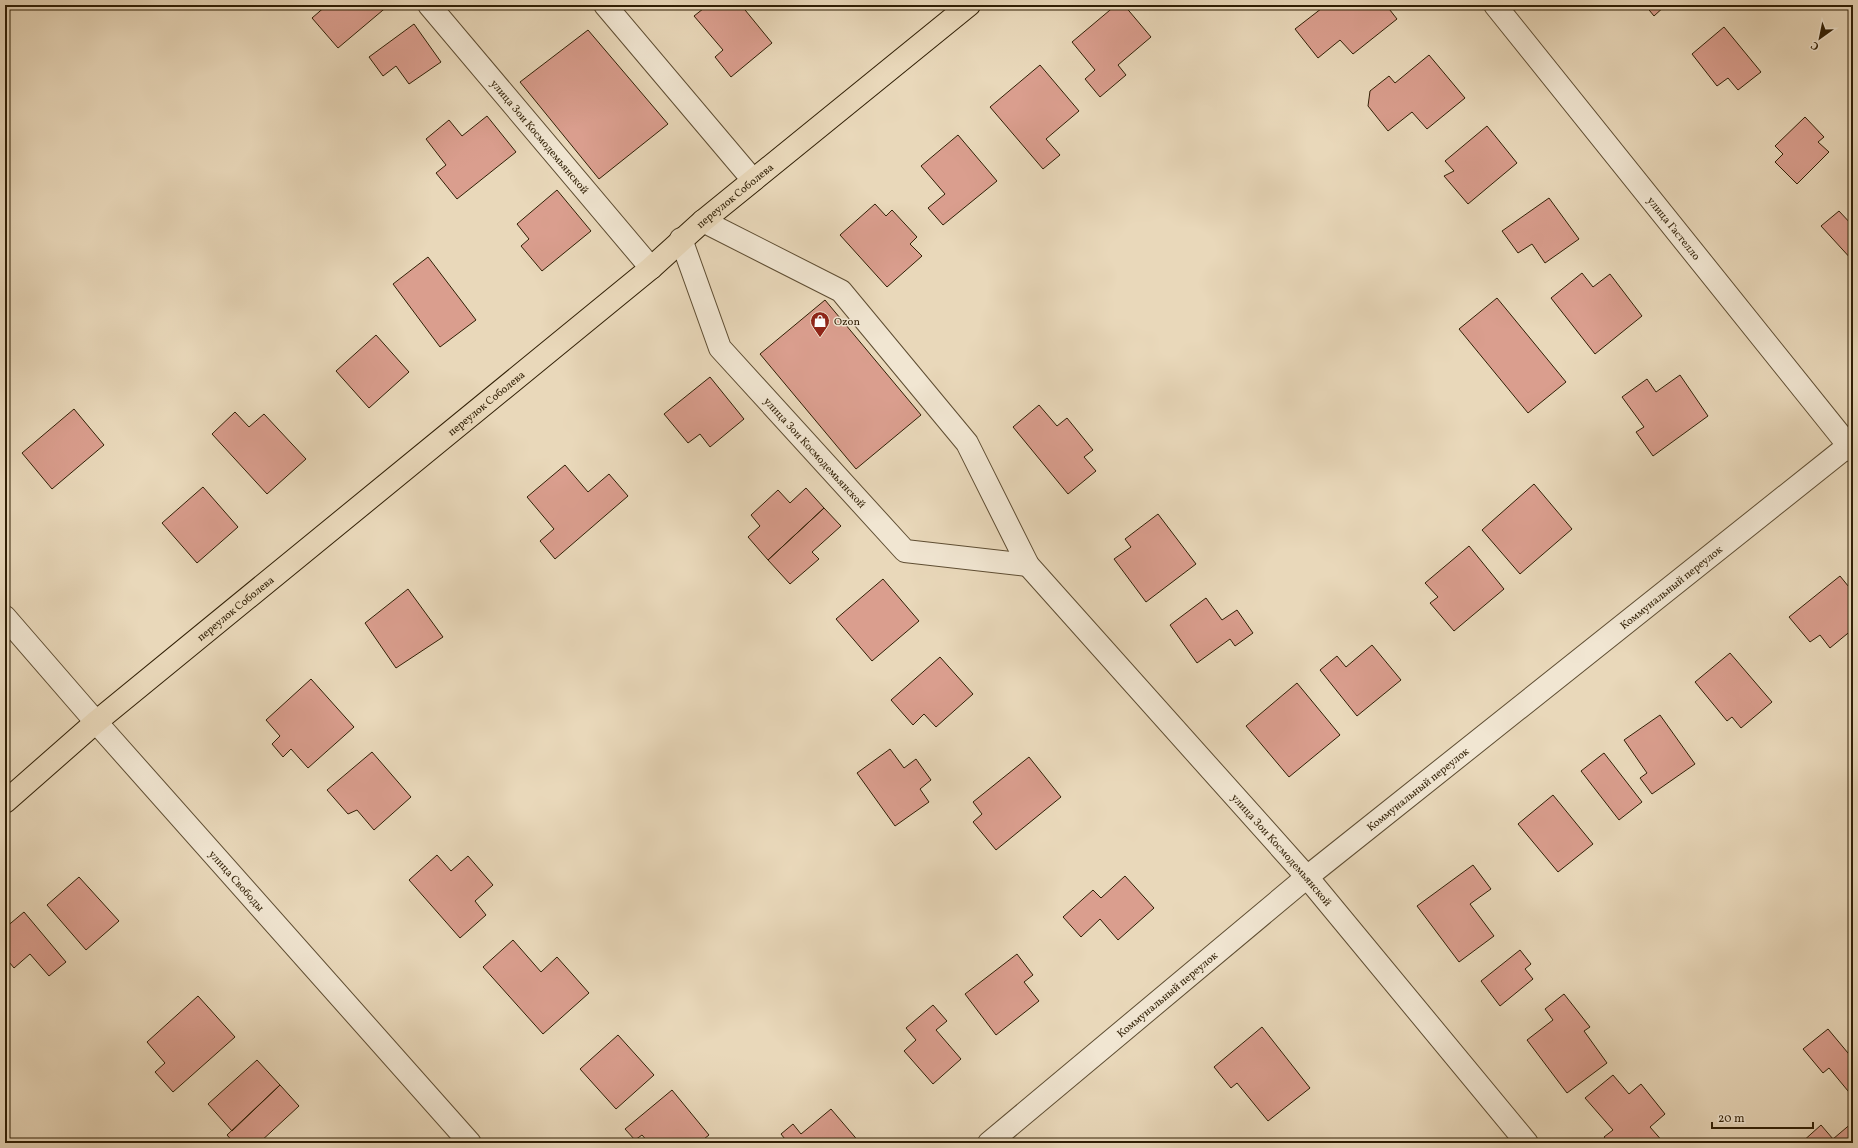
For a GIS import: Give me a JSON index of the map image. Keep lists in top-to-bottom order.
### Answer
{
  "streets": {
    "main road": ["переулок Соболева"],
    "street": [
      "улица Зои Космодемьянской",
      "улица Гастелло",
      "Коммунальный переулок",
      "улица Свободы"
    ]
  },
  "crossings": [
    ["улица Зои Космодемьянской", "переулок Соболева"],
    ["улица Зои Космодемьянской", "Коммунальный переулок"],
    ["переулок Соболева", "улица Свободы"],
    ["улица Гастелло", "Коммунальный переулок"]
  ],
  "places": {
    "shop": ["Ozon"]
  },
  "scale_bar": "20 m",
  "north": "bottom left"
}
